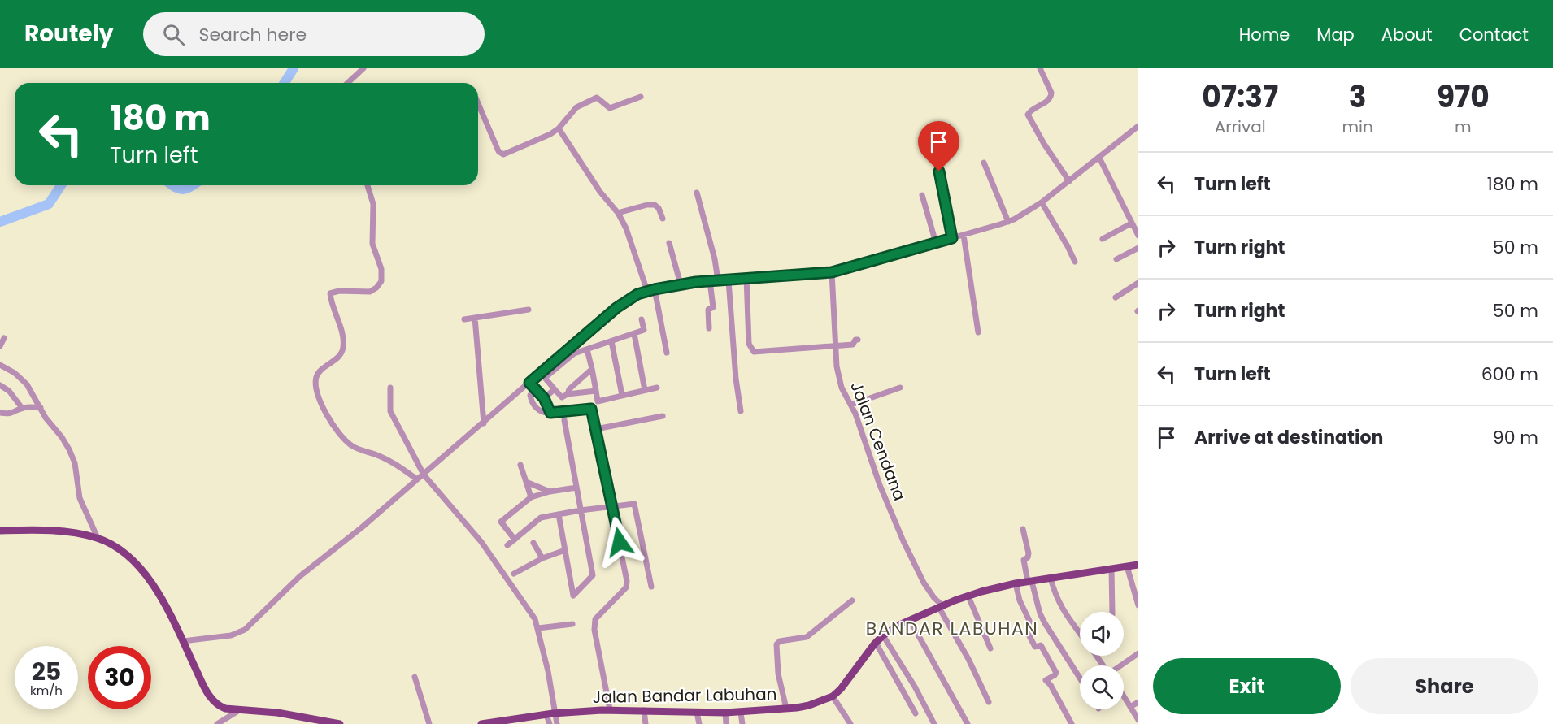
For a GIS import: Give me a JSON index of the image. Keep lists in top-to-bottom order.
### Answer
{
  "streets": {
    "main road": ["Jalan Bandar Labuhan"],
    "street": ["Jalan Cendana"]
  },
  "crossings": [
    ["Jalan Cendana", "Jalan Bandar Labuhan"]
  ],
  "districts": ["BANDAR LABUHAN"],
  "page": {
    "header": "Routely",
    "search": "Search here",
    "nav": [
      "Home",
      "Map",
      "About",
      "Contact"
    ],
    "eta": [
      "07:37",
      "Arrival",
      "3",
      "min",
      "970",
      "m"
    ],
    "turn": ["180 m", "Turn left"],
    "list": [
      {
        "name": "Turn left",
        "value": "180 m"
      },
      {
        "name": "Turn right",
        "value": "50 m"
      },
      {
        "name": "Turn right",
        "value": "50 m"
      },
      {
        "name": "Turn left",
        "value": "600 m"
      },
      {
        "name": "Arrive at destination",
        "value": "90 m"
      }
    ],
    "speed": "25 km/h",
    "limit": "30",
    "buttons": ["Exit", "Share"]
  }
}
